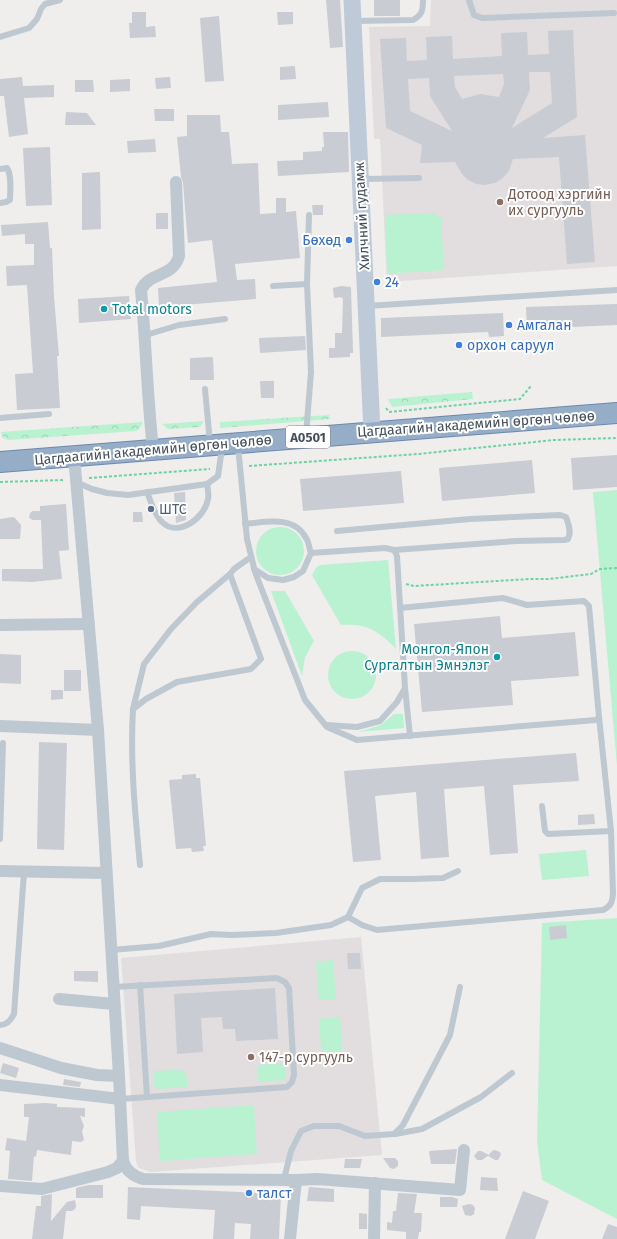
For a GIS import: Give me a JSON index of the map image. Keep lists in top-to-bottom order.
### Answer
{
  "streets": {
    "highway": ["Цагдаагийн академийн өргөн чөлөө", "A0501"],
    "main road": ["Хилчний гудамж"]
  },
  "crossings": [
    ["Хилчний гудамж", "Цагдаагийн академийн өргөн чөлөө"]
  ],
  "places": [
    "Дотоод хэргийн их сургууль",
    "Бөхөд",
    "24",
    "Total motors",
    "Амгалан",
    "орхон саруул",
    "ШТС",
    "Монгол-Япон Сургалтын Эмнэлэг",
    "147-р сургууль",
    "талст"
  ]
}
